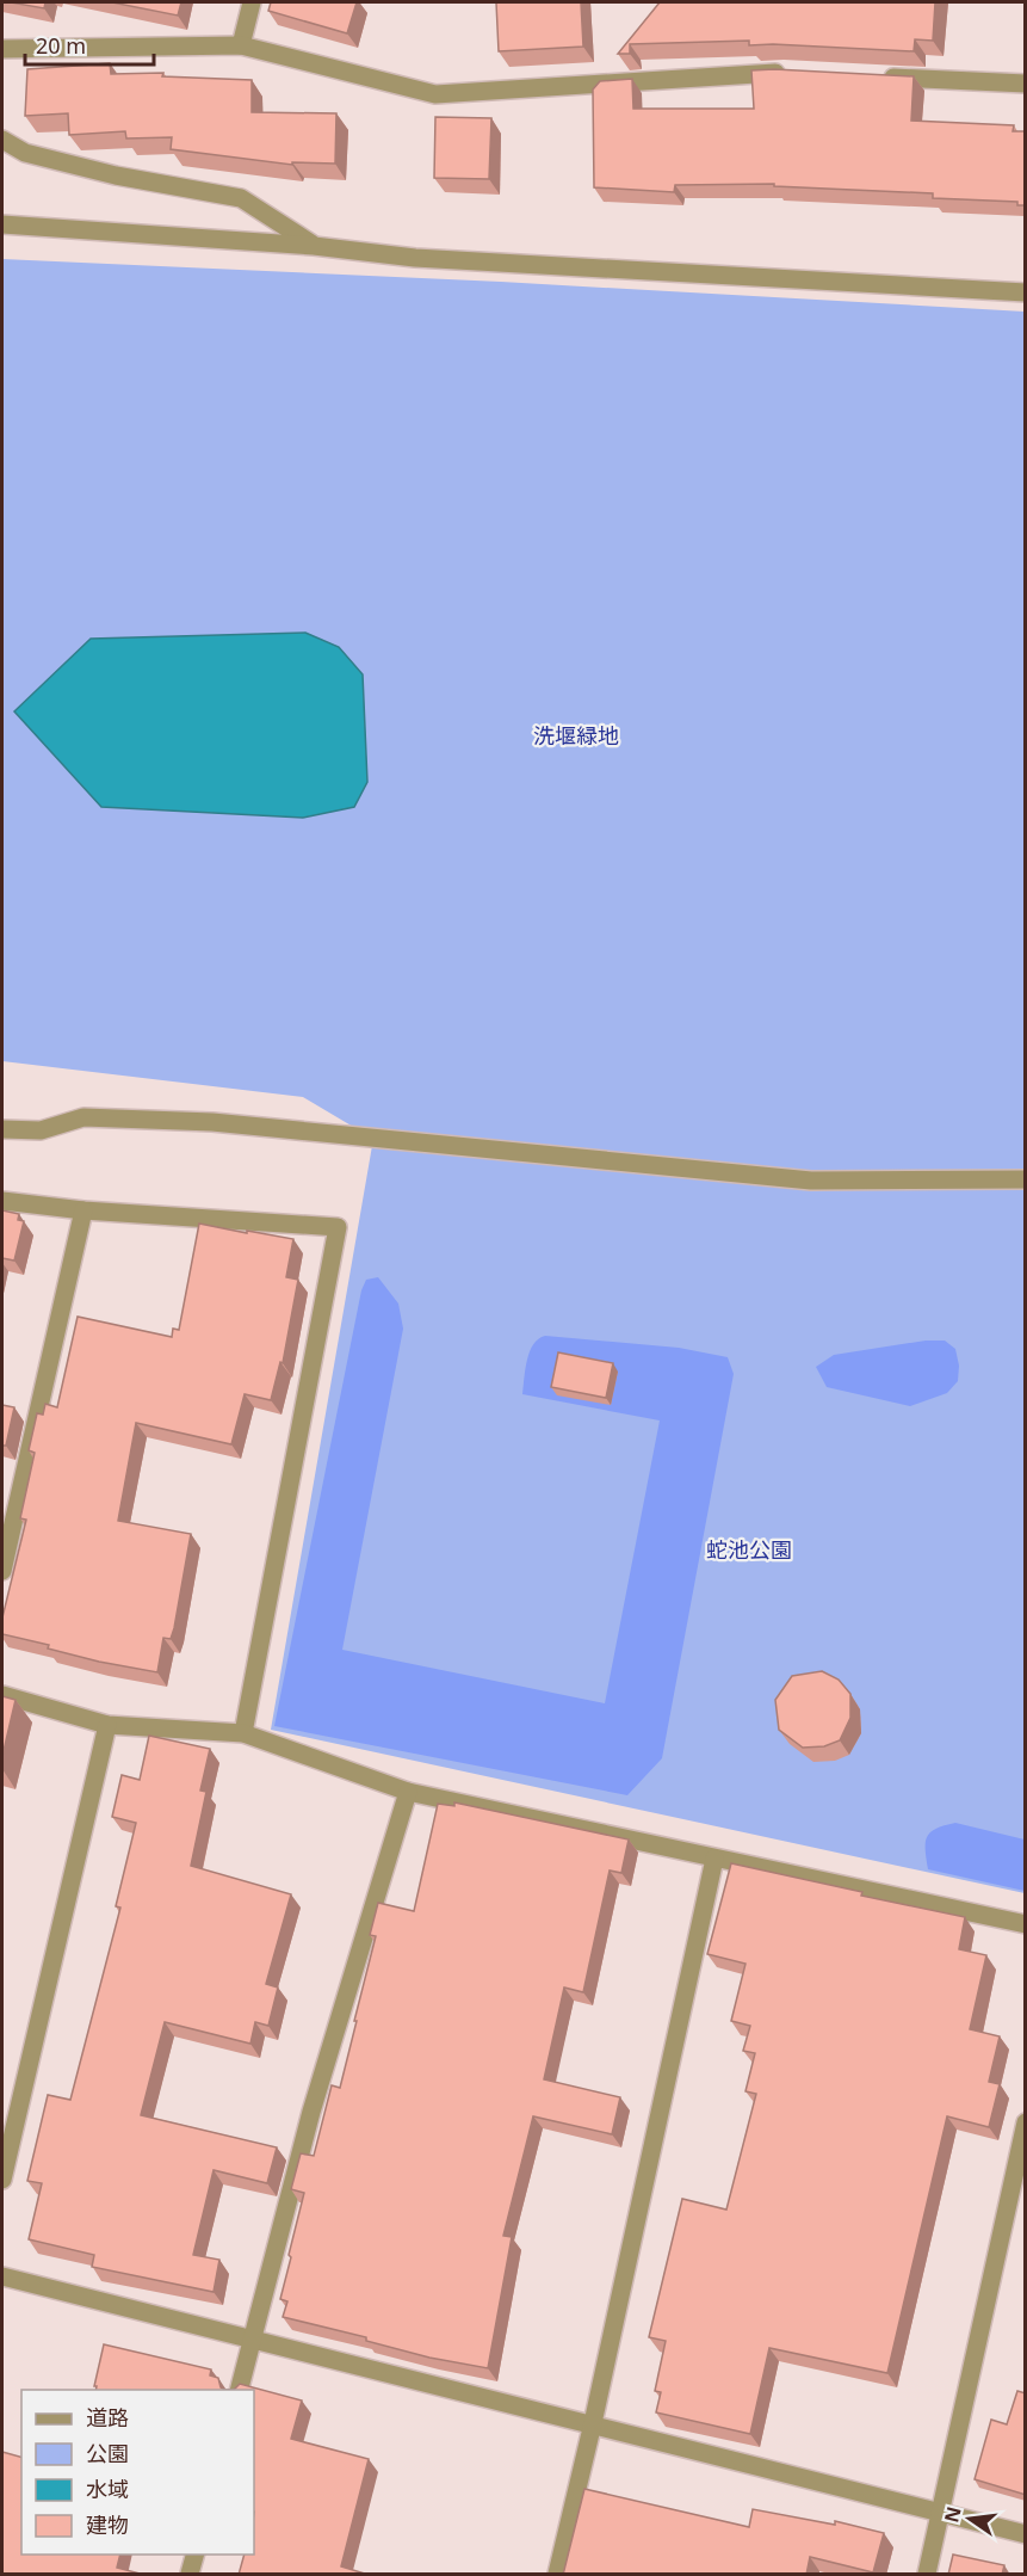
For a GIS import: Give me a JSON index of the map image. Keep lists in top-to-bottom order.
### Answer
{
  "parks": ["洗堰緑地", "蛇池公園"],
  "legend": [
    "道路",
    "公園",
    "水域",
    "建物"
  ],
  "scale_bar": "20 m",
  "north": "left"
}
